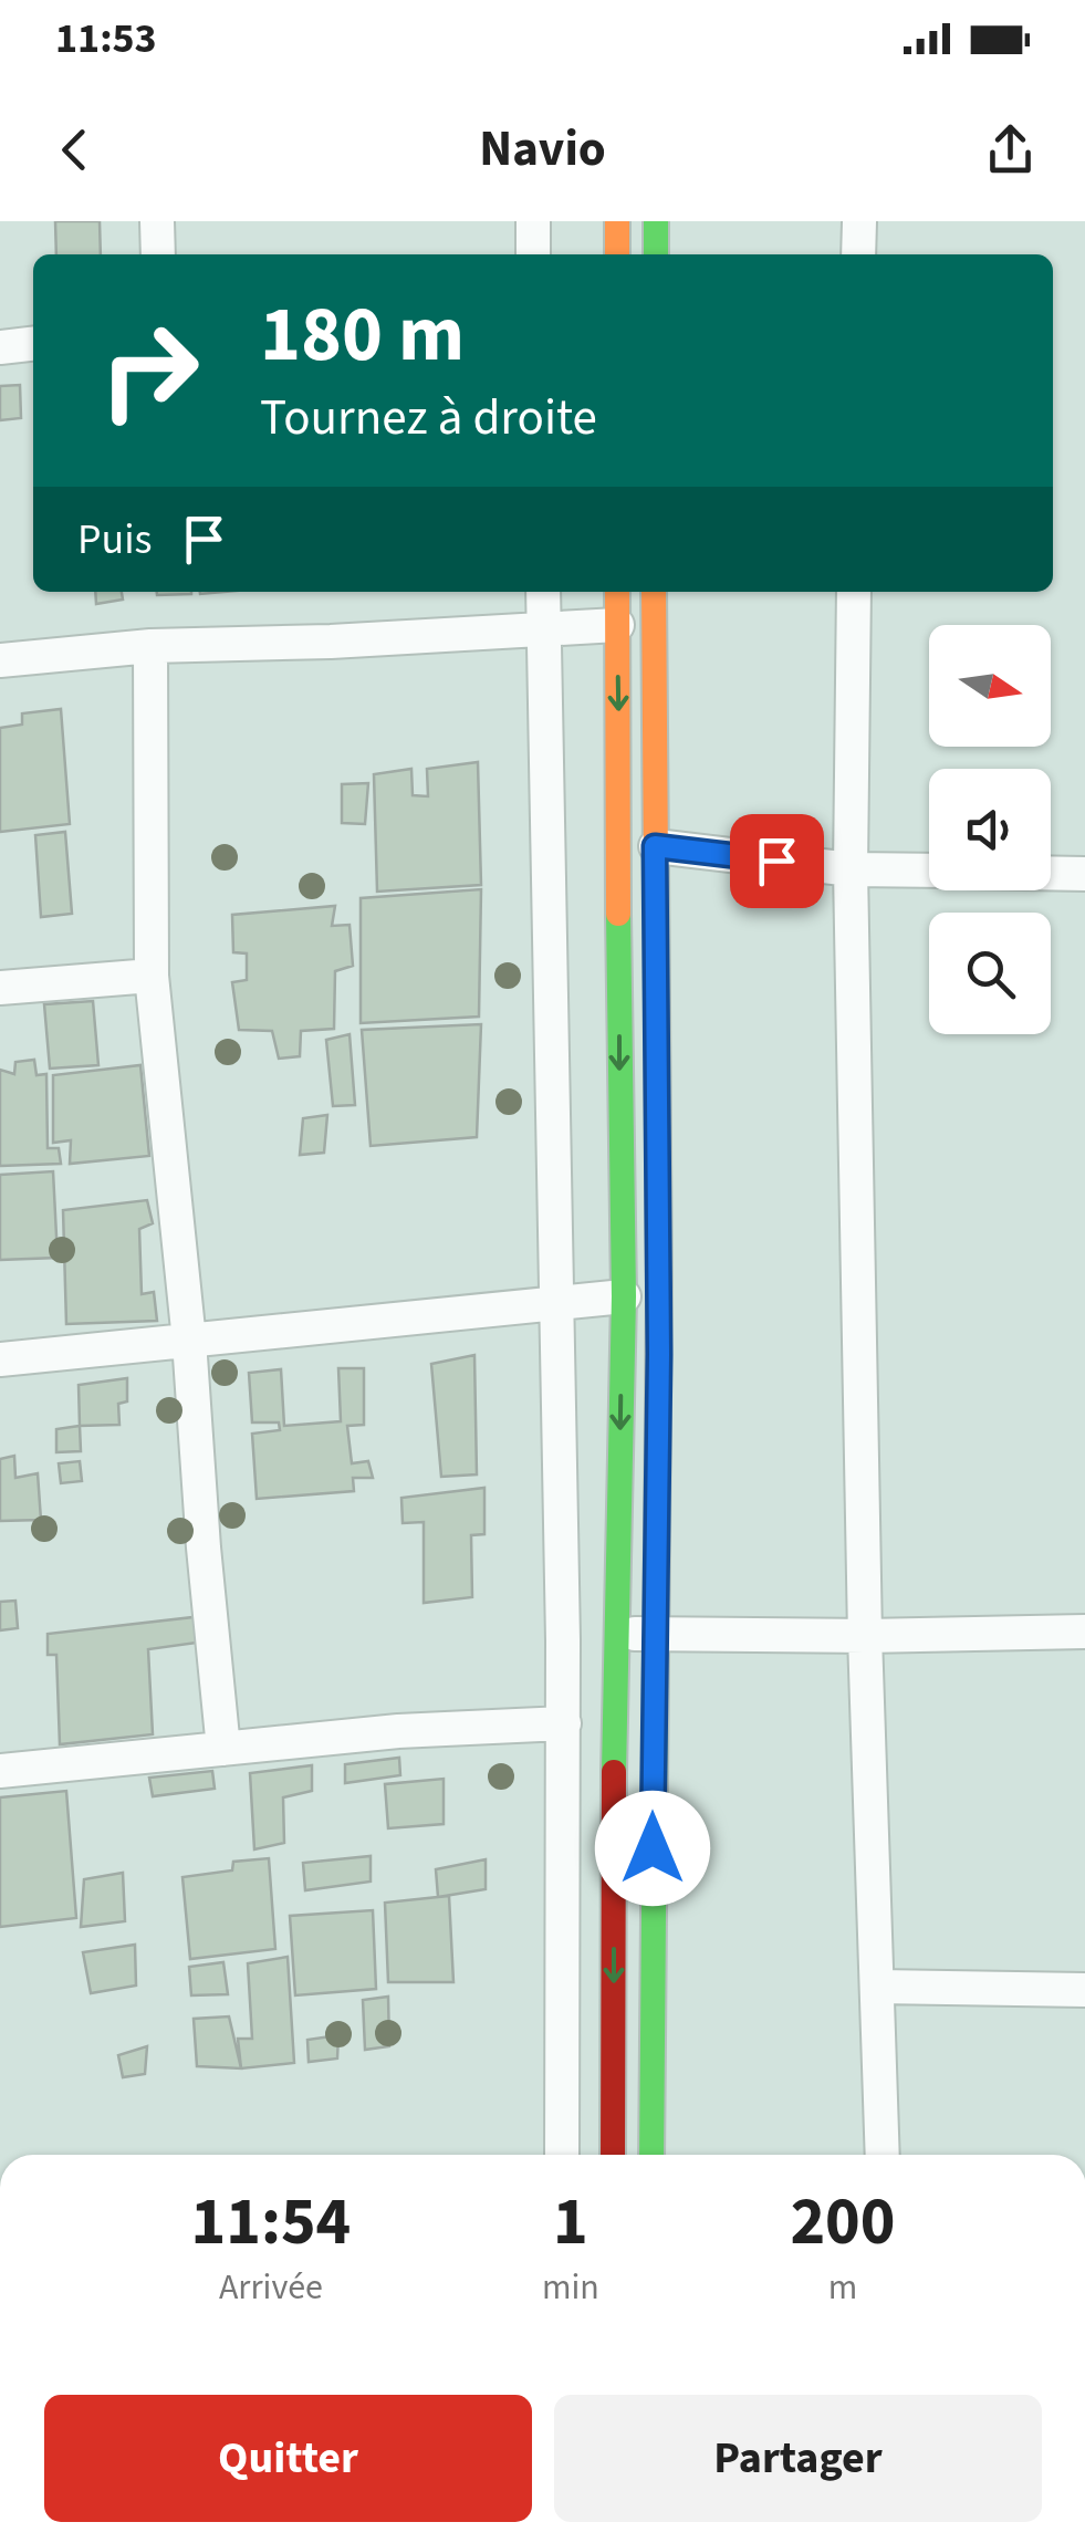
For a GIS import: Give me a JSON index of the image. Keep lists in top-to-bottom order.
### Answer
{
  "north": "right",
  "page": {
    "status": "11:53",
    "header": "Navio",
    "turn": ["180 m", "Tournez à droite"],
    "then": "Puis",
    "eta": [
      "11:54",
      "Arrivée",
      "1",
      "min",
      "200",
      "m"
    ],
    "buttons": ["Quitter", "Partager"]
  }
}
